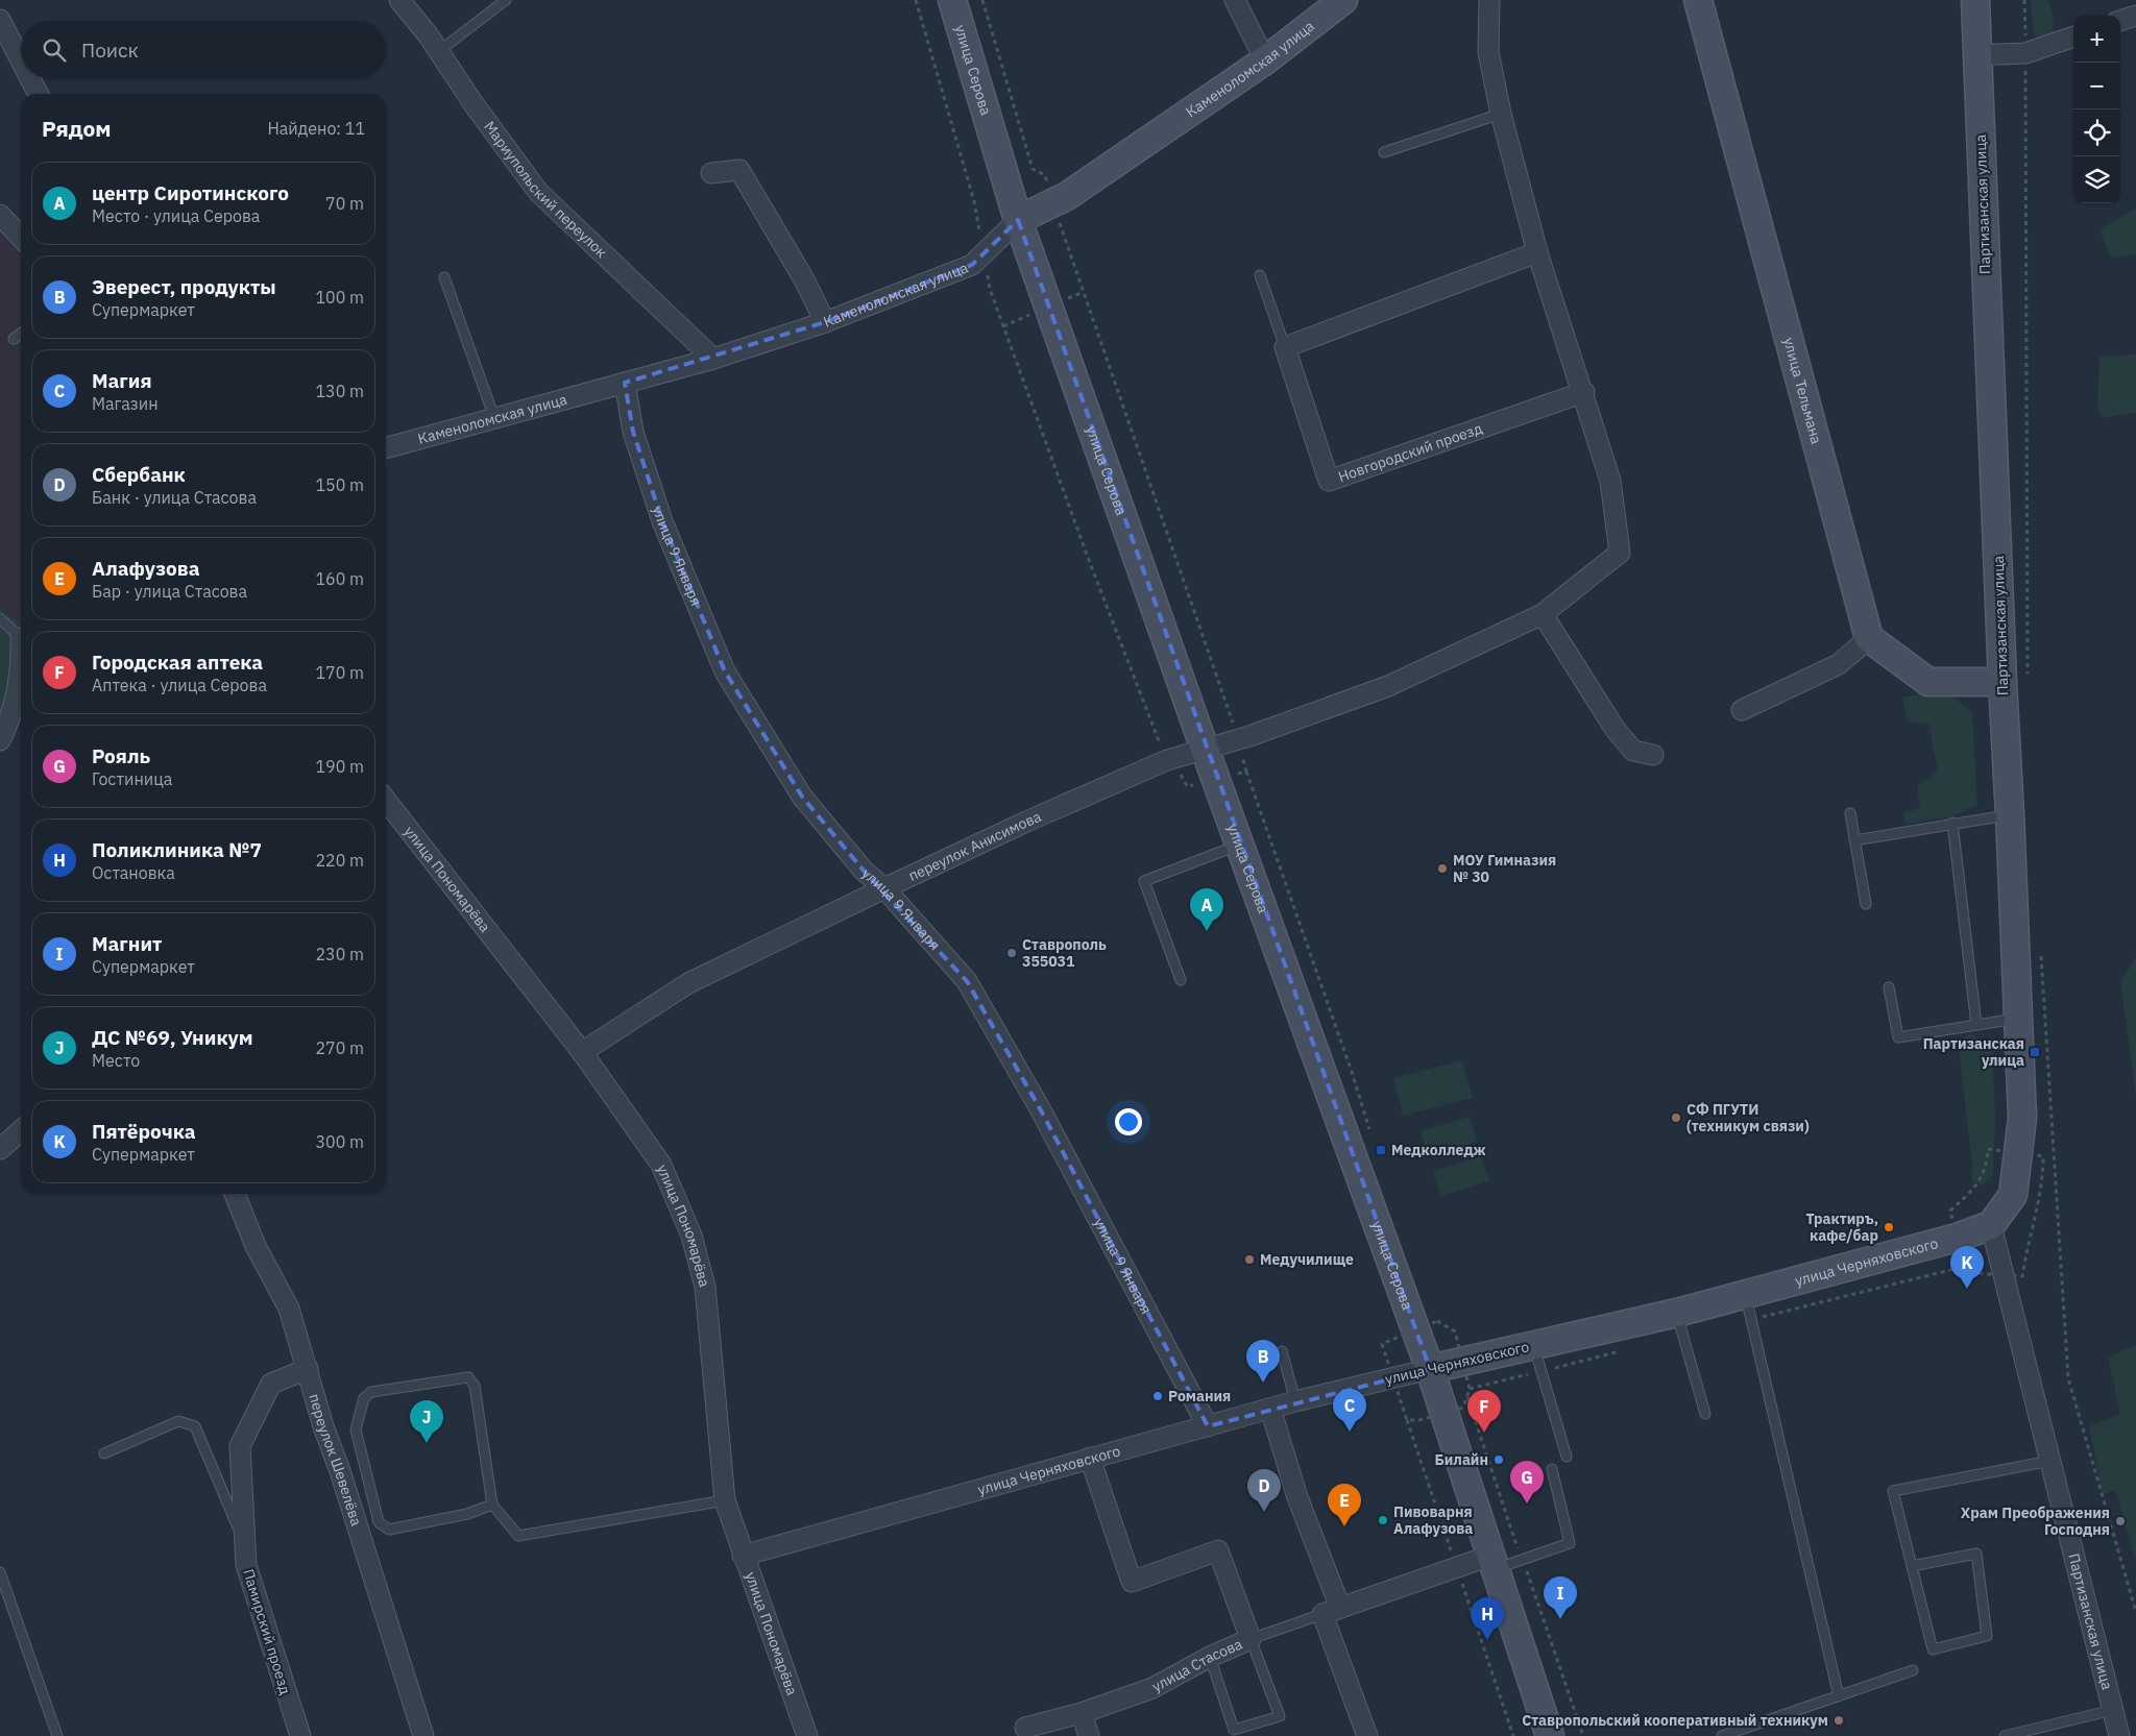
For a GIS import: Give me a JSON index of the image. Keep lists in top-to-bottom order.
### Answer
{
  "streets": {
    "main road": [
      "Каменоломская улица",
      "улица Серова",
      "Партизанская улица",
      "улица Тельмана",
      "улица Черняховского"
    ],
    "street": [
      "Мариупольский переулок",
      "Новгородский проезд",
      "улица 9 Января",
      "переулок Анисимова",
      "улица Пономарёва",
      "переулок Шевелёва",
      "Памирский проезд",
      "улица Стасова"
    ]
  },
  "crossings": [
    ["Каменоломская улица", "улица Серова"],
    ["Каменоломская улица", "Мариупольский переулок"],
    ["Каменоломская улица", "улица 9 Января"],
    ["улица Серова", "переулок Анисимова"],
    ["улица Серова", "улица Черняховского"],
    ["Партизанская улица", "улица Черняховского"],
    ["Новгородский проезд", "переулок Анисимова"],
    ["улица 9 Января", "переулок Анисимова"],
    ["улица 9 Января", "улица Черняховского"],
    ["переулок Анисимова", "улица Пономарёва"],
    ["улица Пономарёва", "улица Черняховского"],
    ["улица Черняховского", "улица Стасова"],
    ["переулок Шевелёва", "Памирский проезд"]
  ],
  "places": {
    "other": [
      "МОУ Гимназия № 30",
      "Ставрополь 355031",
      "СФ ПГУТИ (техникум связи)",
      "Трактиръ, кафе/бар",
      "Медучилище",
      "Романия",
      "Билайн",
      "Пивоварня Алафузова",
      "Храм Преображения Господня",
      "Ставропольский кооперативный техникум"
    ],
    "transit": ["Партизанская улица", "Медколледж"]
  },
  "page": {
    "map_buttons": ["+", "−"],
    "search": "Поиск",
    "heading": ["Рядом", "Найдено: 11"],
    "list": [
      {
        "mark": "A",
        "name": "центр Сиротинского",
        "note": "Место · улица Серова",
        "value": "70 m"
      },
      {
        "mark": "B",
        "name": "Эверест, продукты",
        "note": "Супермаркет",
        "value": "100 m"
      },
      {
        "mark": "C",
        "name": "Магия",
        "note": "Магазин",
        "value": "130 m"
      },
      {
        "mark": "D",
        "name": "Сбербанк",
        "note": "Банк · улица Стасова",
        "value": "150 m"
      },
      {
        "mark": "E",
        "name": "Алафузова",
        "note": "Бар · улица Стасова",
        "value": "160 m"
      },
      {
        "mark": "F",
        "name": "Городская аптека",
        "note": "Аптека · улица Серова",
        "value": "170 m"
      },
      {
        "mark": "G",
        "name": "Рояль",
        "note": "Гостиница",
        "value": "190 m"
      },
      {
        "mark": "H",
        "name": "Поликлиника №7",
        "note": "Остановка",
        "value": "220 m"
      },
      {
        "mark": "I",
        "name": "Магнит",
        "note": "Супермаркет",
        "value": "230 m"
      },
      {
        "mark": "J",
        "name": "ДС №69, Уникум",
        "note": "Место",
        "value": "270 m"
      },
      {
        "mark": "K",
        "name": "Пятёрочка",
        "note": "Супермаркет",
        "value": "300 m"
      }
    ],
    "pins": [
      "A",
      "K",
      "B",
      "C",
      "F",
      "J",
      "G",
      "D",
      "E",
      "I",
      "H"
    ]
  }
}
